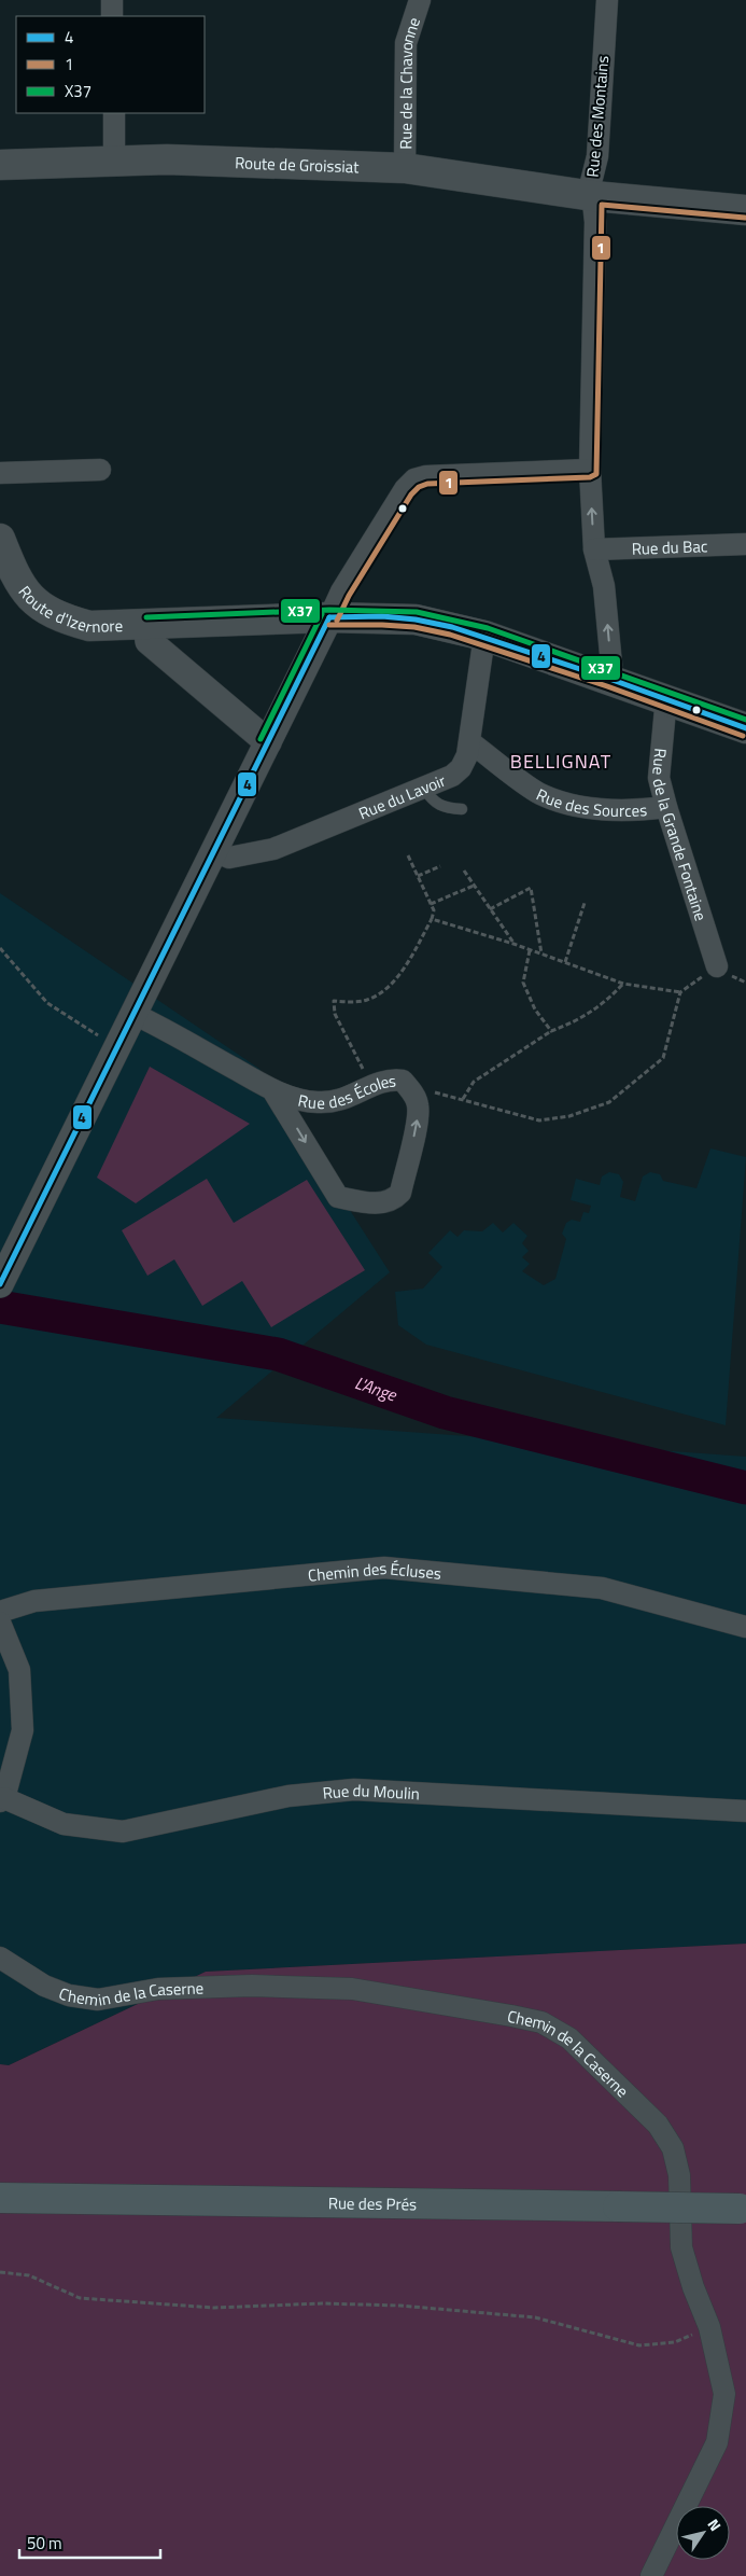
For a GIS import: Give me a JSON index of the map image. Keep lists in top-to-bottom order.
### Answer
{
  "streets": {
    "main road": ["Route de Groissiat", "Route d'Izernore", "Rue des Prés"],
    "street": [
      "Rue de la Chavonne",
      "Rue des Montains",
      "Rue du Bac",
      "Rue du Lavoir",
      "Rue des Sources",
      "Rue de la Grande Fontaine",
      "Rue des Écoles",
      "Chemin des Écluses",
      "Rue du Moulin",
      "Chemin de la Caserne"
    ]
  },
  "crossings": [
    ["Rue de la Chavonne", "Route de Groissiat"],
    ["Rue des Montains", "Route de Groissiat"],
    ["Rue des Montains", "Rue du Bac"],
    ["Rue des Montains", "Route d'Izernore"],
    ["Route d'Izernore", "Rue du Lavoir"],
    ["Route d'Izernore", "Rue de la Grande Fontaine"],
    ["Rue du Lavoir", "Rue des Sources"],
    ["Rue des Sources", "Rue de la Grande Fontaine"]
  ],
  "districts": ["BELLIGNAT"],
  "water": ["L'Ange"],
  "lines": ["transit line 1", "transit line X37", "transit line 4"],
  "legend": ["4", "1", "X37"],
  "scale_bar": "50 m",
  "north": "top right"
}
